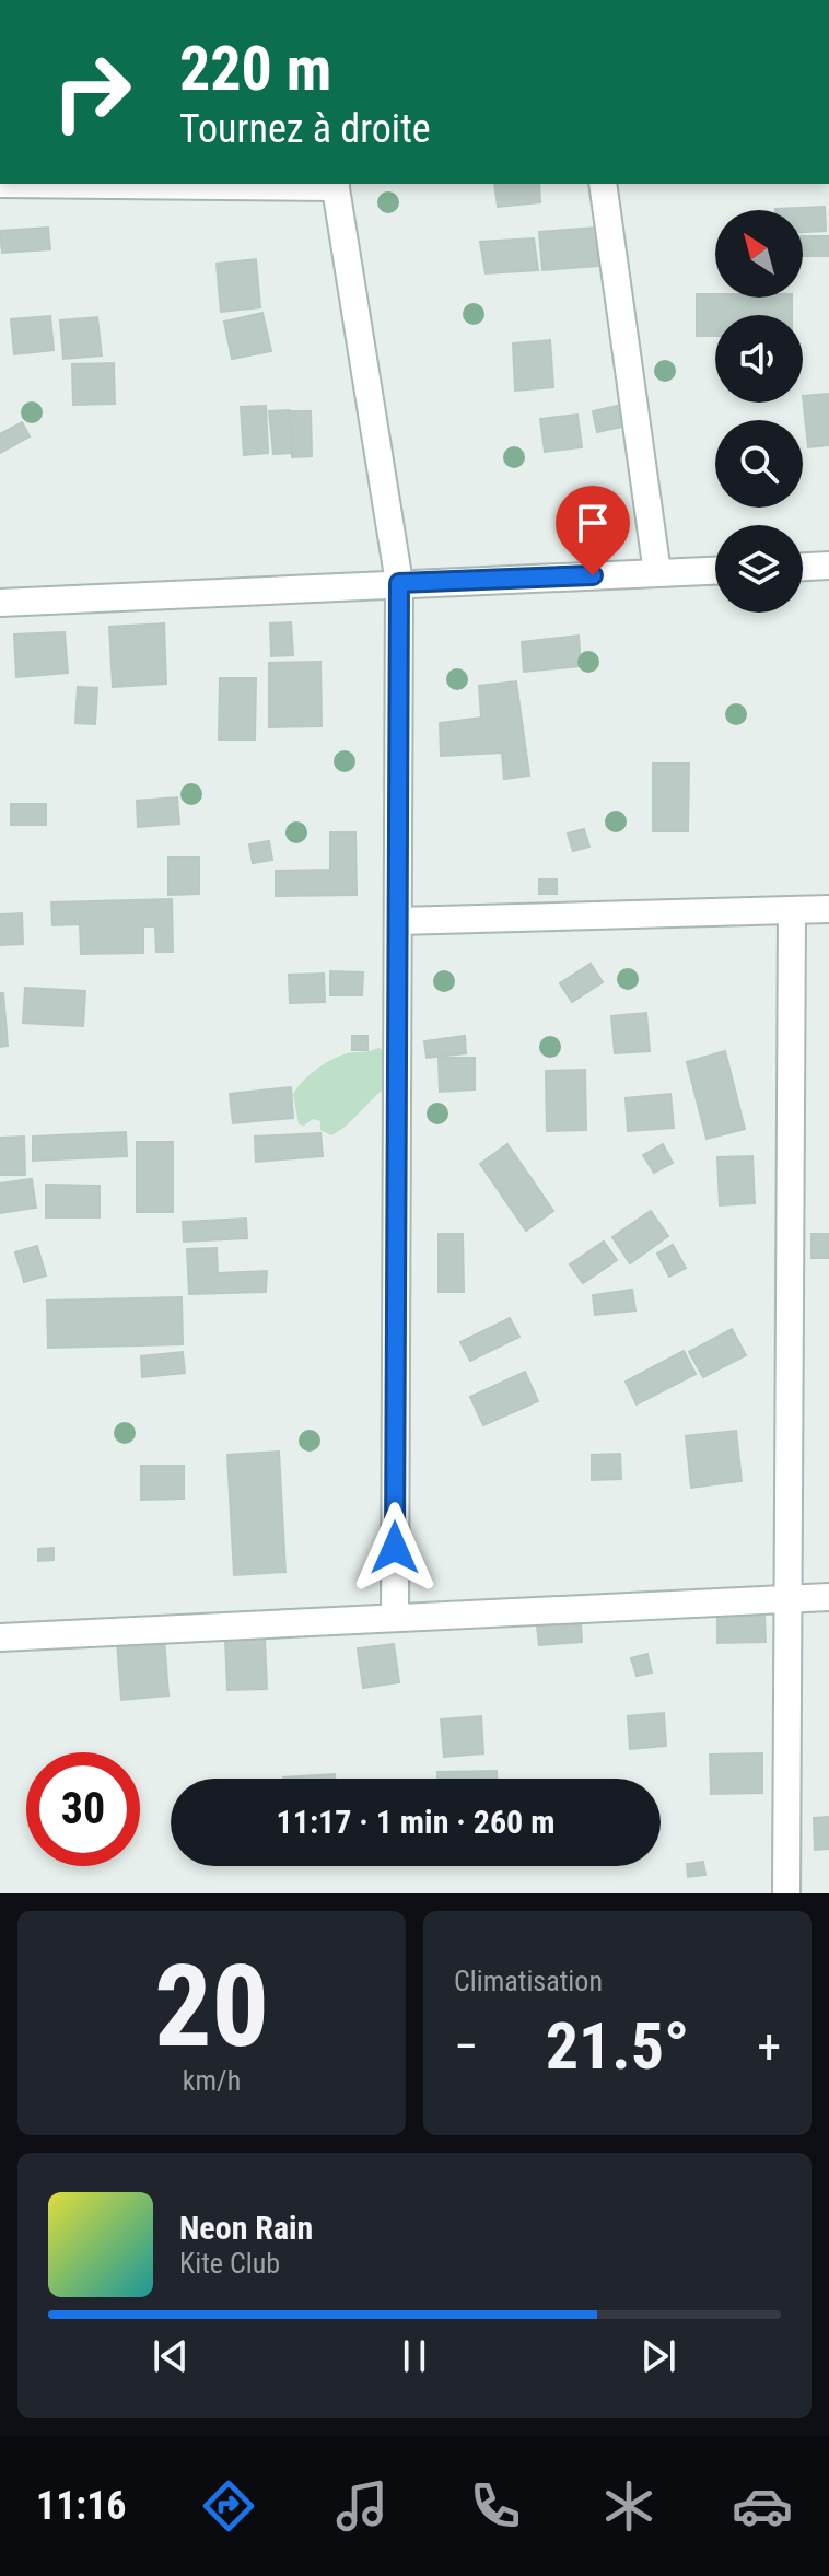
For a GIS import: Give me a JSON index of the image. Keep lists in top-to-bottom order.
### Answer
{
  "north": "top left",
  "page": {
    "turn": ["220 m", "Tournez à droite"],
    "limit": "30",
    "trip": "11:17 · 1 min · 260 m",
    "tile": [
      ["20", "km/h"],
      "Climatisation"
    ],
    "heat": ["−", "21.5°", "+"],
    "song": ["Neon Rain", "Kite Club"],
    "tabs": "11:16"
  }
}
